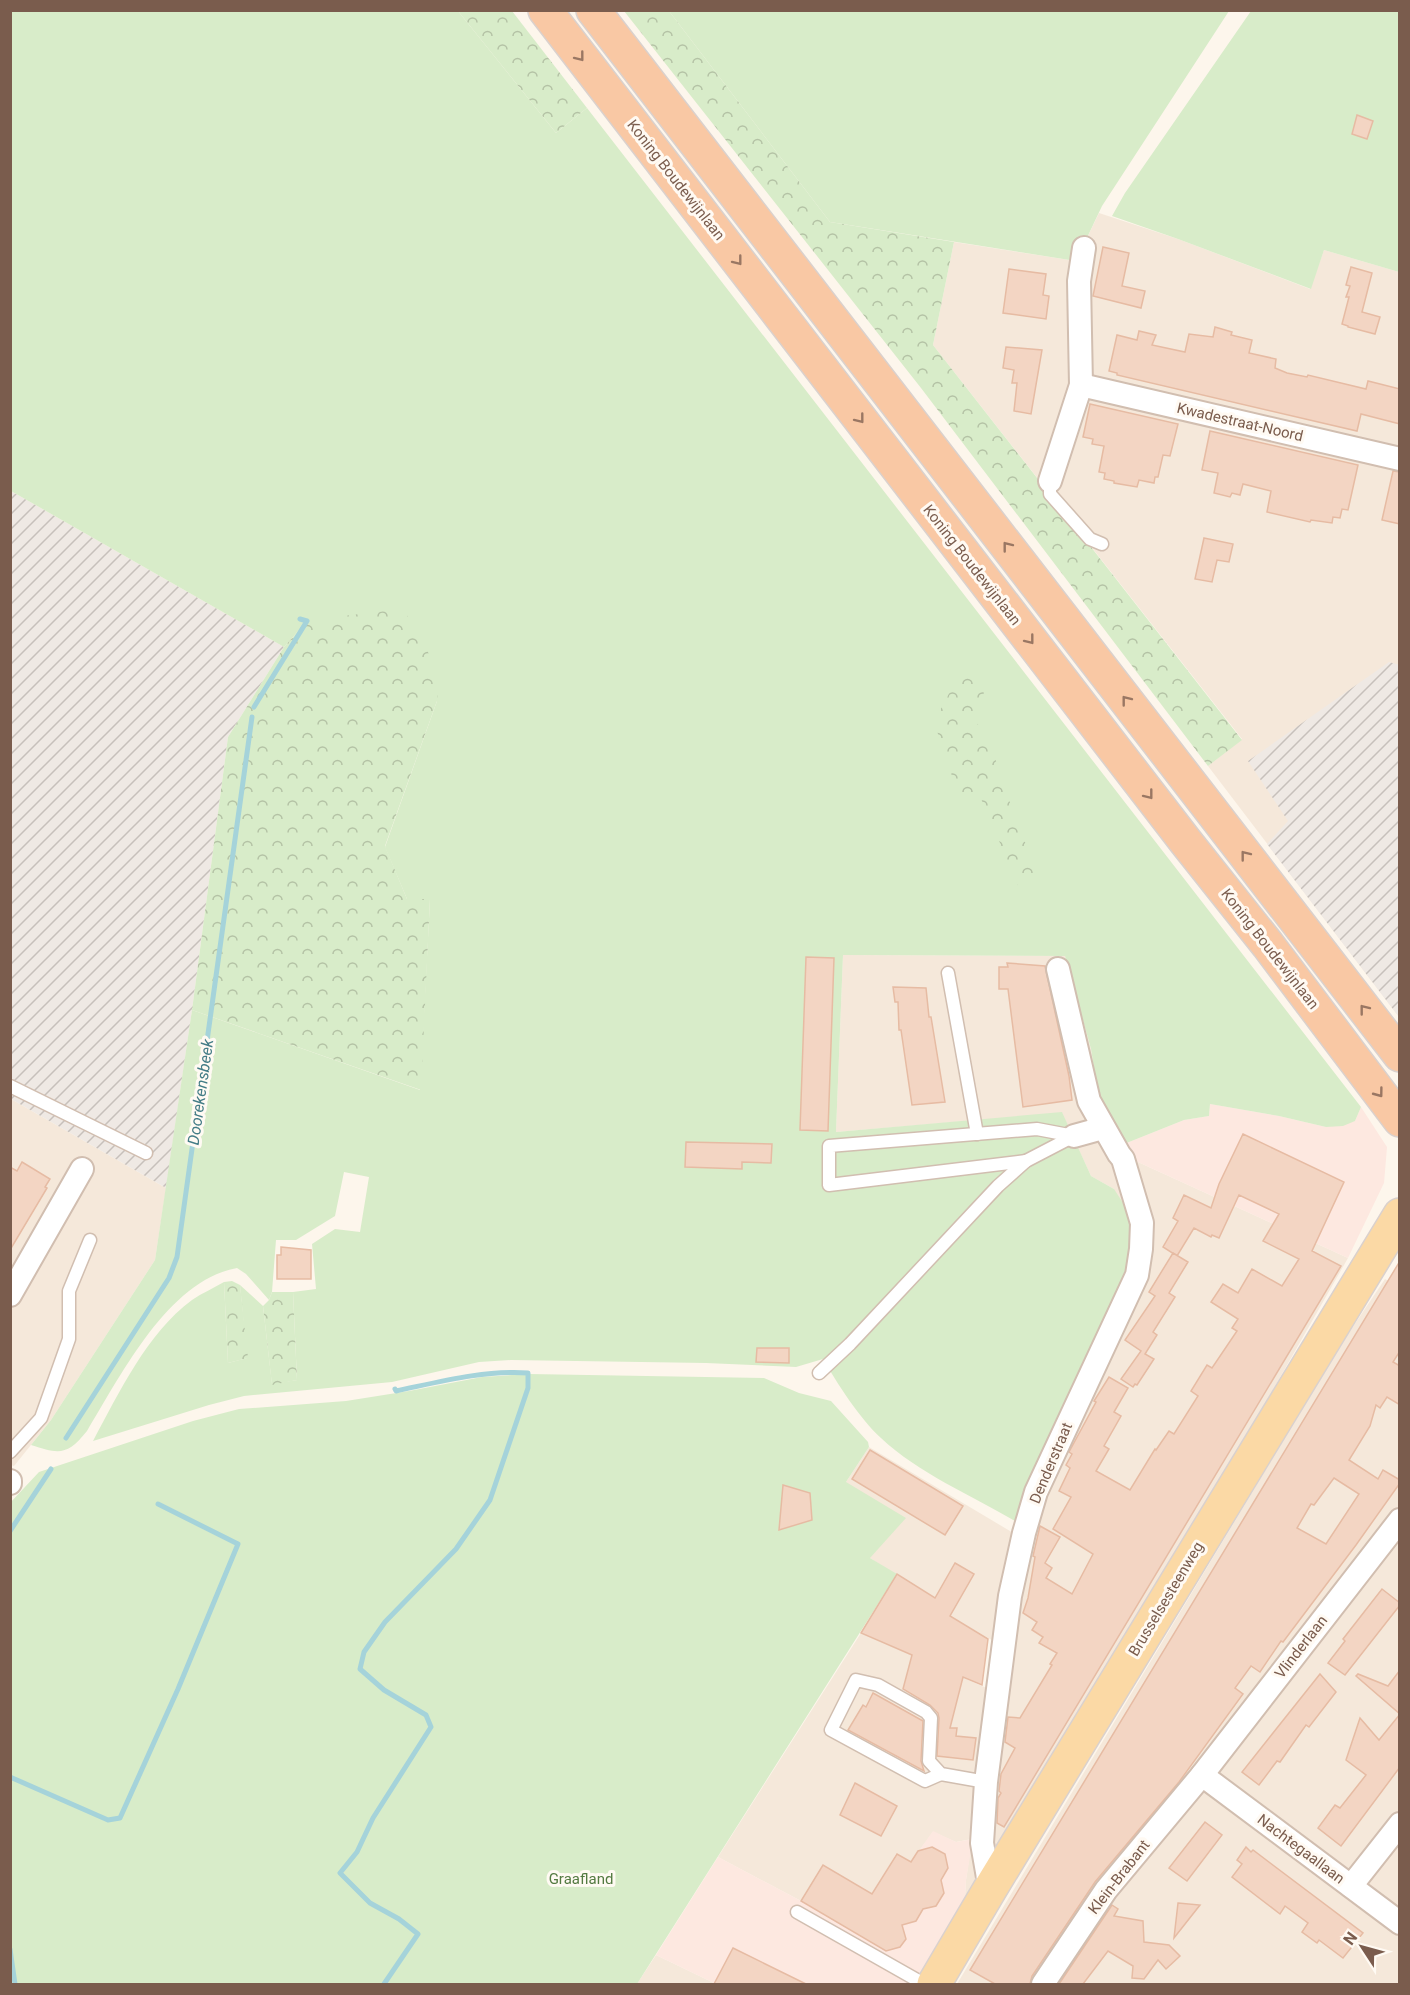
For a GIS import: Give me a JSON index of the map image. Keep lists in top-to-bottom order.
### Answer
{
  "streets": {
    "highway": ["Koning Boudewijnlaan"],
    "main road": ["Brusselsesteenweg"],
    "street": [
      "Kwadestraat-Noord",
      "Denderstraat",
      "Vlinderlaan",
      "Nachtegaallaan",
      "Klein-Brabant"
    ]
  },
  "crossings": [
    ["Denderstraat", "Brusselsesteenweg"],
    ["Vlinderlaan", "Nachtegaallaan"],
    ["Vlinderlaan", "Klein-Brabant"],
    ["Nachtegaallaan", "Klein-Brabant"]
  ],
  "water": ["Doorekensbeek"],
  "parks": ["Graafland"],
  "north": "top left"
}
